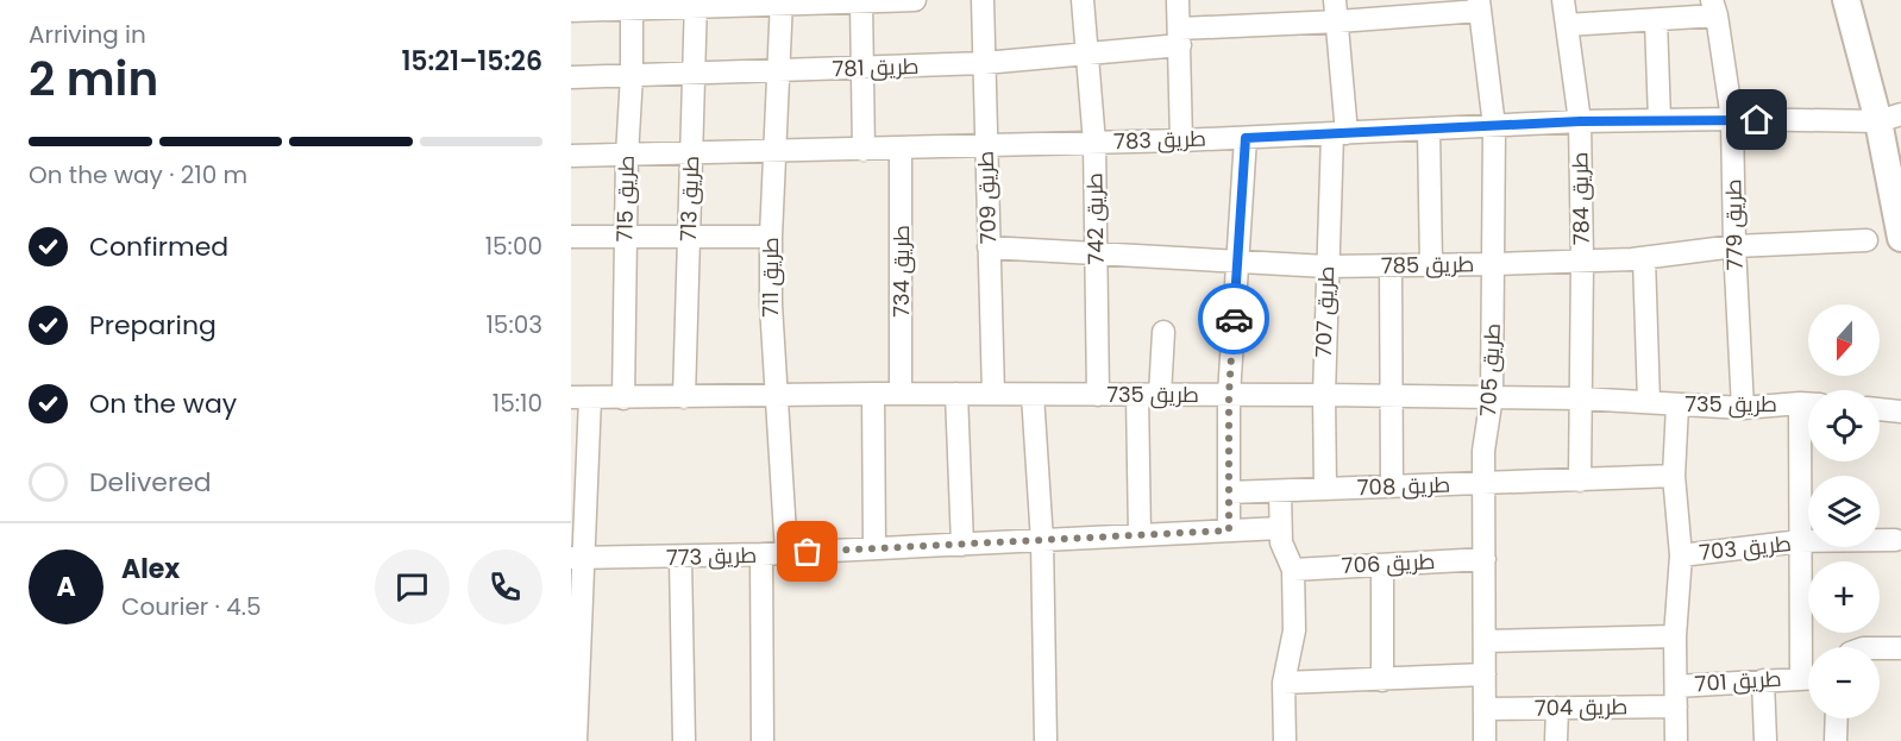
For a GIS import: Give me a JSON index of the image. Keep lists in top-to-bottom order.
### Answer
{
  "streets": {
    "street": [
      "طريق 781",
      "طريق 783",
      "طريق 709",
      "طريق 715",
      "طريق 713",
      "طريق 784",
      "طريق 742",
      "طريق 779",
      "طريق 785",
      "طريق 734",
      "طريق 711",
      "طريق 707",
      "طريق 705",
      "طريق 735",
      "طريق 708",
      "طريق 703",
      "طريق 773",
      "طريق 706",
      "طريق 701",
      "طريق 704"
    ]
  },
  "crossings": [
    ["طريق 781", "طريق 709"],
    ["طريق 781", "طريق 715"],
    ["طريق 781", "طريق 713"],
    ["طريق 781", "طريق 742"],
    ["طريق 781", "طريق 711"],
    ["طريق 781", "طريق 707"],
    ["طريق 781", "طريق 705"],
    ["طريق 783", "طريق 709"],
    ["طريق 783", "طريق 715"],
    ["طريق 783", "طريق 713"],
    ["طريق 783", "طريق 784"],
    ["طريق 783", "طريق 742"],
    ["طريق 783", "طريق 779"],
    ["طريق 783", "طريق 734"],
    ["طريق 783", "طريق 711"],
    ["طريق 783", "طريق 707"],
    ["طريق 783", "طريق 705"],
    ["طريق 709", "طريق 785"],
    ["طريق 709", "طريق 735"],
    ["طريق 715", "طريق 735"],
    ["طريق 713", "طريق 735"],
    ["طريق 784", "طريق 785"],
    ["طريق 784", "طريق 735"],
    ["طريق 742", "طريق 785"],
    ["طريق 742", "طريق 735"],
    ["طريق 779", "طريق 785"],
    ["طريق 779", "طريق 735"],
    ["طريق 785", "طريق 707"],
    ["طريق 785", "طريق 705"],
    ["طريق 734", "طريق 735"],
    ["طريق 711", "طريق 735"],
    ["طريق 711", "طريق 773"],
    ["طريق 707", "طريق 735"],
    ["طريق 707", "طريق 708"],
    ["طريق 705", "طريق 735"],
    ["طريق 705", "طريق 708"],
    ["طريق 705", "طريق 706"],
    ["طريق 705", "طريق 704"],
    ["طريق 703", "طريق 701"],
    ["طريق 701", "طريق 704"]
  ],
  "north": "bottom",
  "page": {
    "heading": ["2 min", "Arriving in", "15:21–15:26"],
    "panel": ["Alex", "Courier · 4.5"],
    "bar": "On the way · 210 m",
    "list": [
      ["Confirmed", "15:00"],
      ["Preparing", "15:03"],
      ["On the way", "15:10"],
      "Delivered"
    ],
    "map_buttons": ["+", "−"],
    "round": "A"
  }
}
